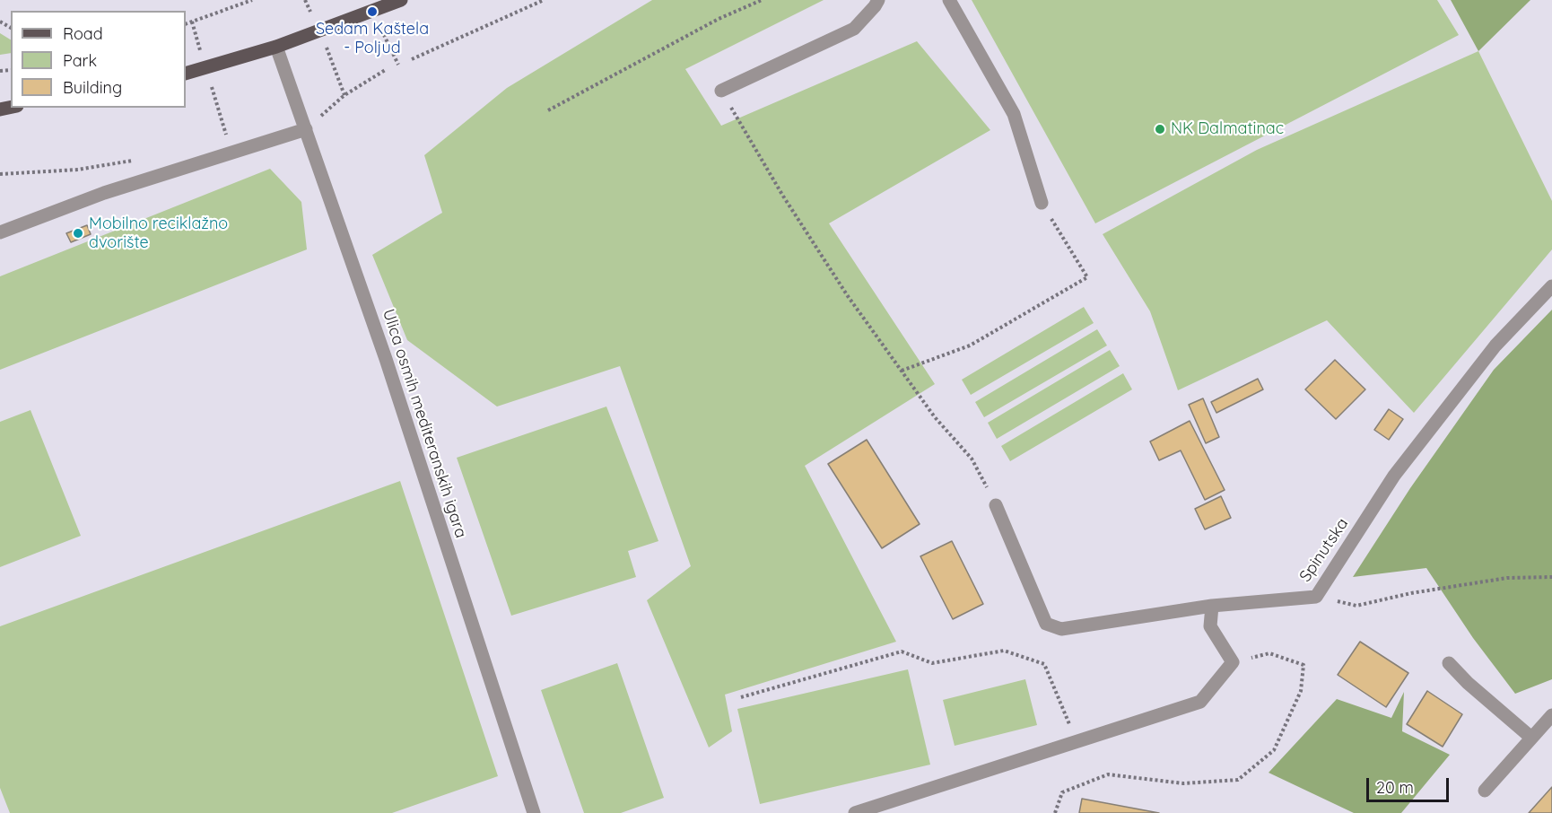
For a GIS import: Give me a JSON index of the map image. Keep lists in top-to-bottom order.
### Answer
{
  "streets": {
    "street": ["Ulica osmih mediteranskih igara", "Spinutska"]
  },
  "places": ["Sedam Kaštela - Poljud", "NK Dalmatinac", "Mobilno reciklažno dvorište"],
  "legend": ["Road", "Park", "Building"],
  "scale_bar": "20 m"
}
